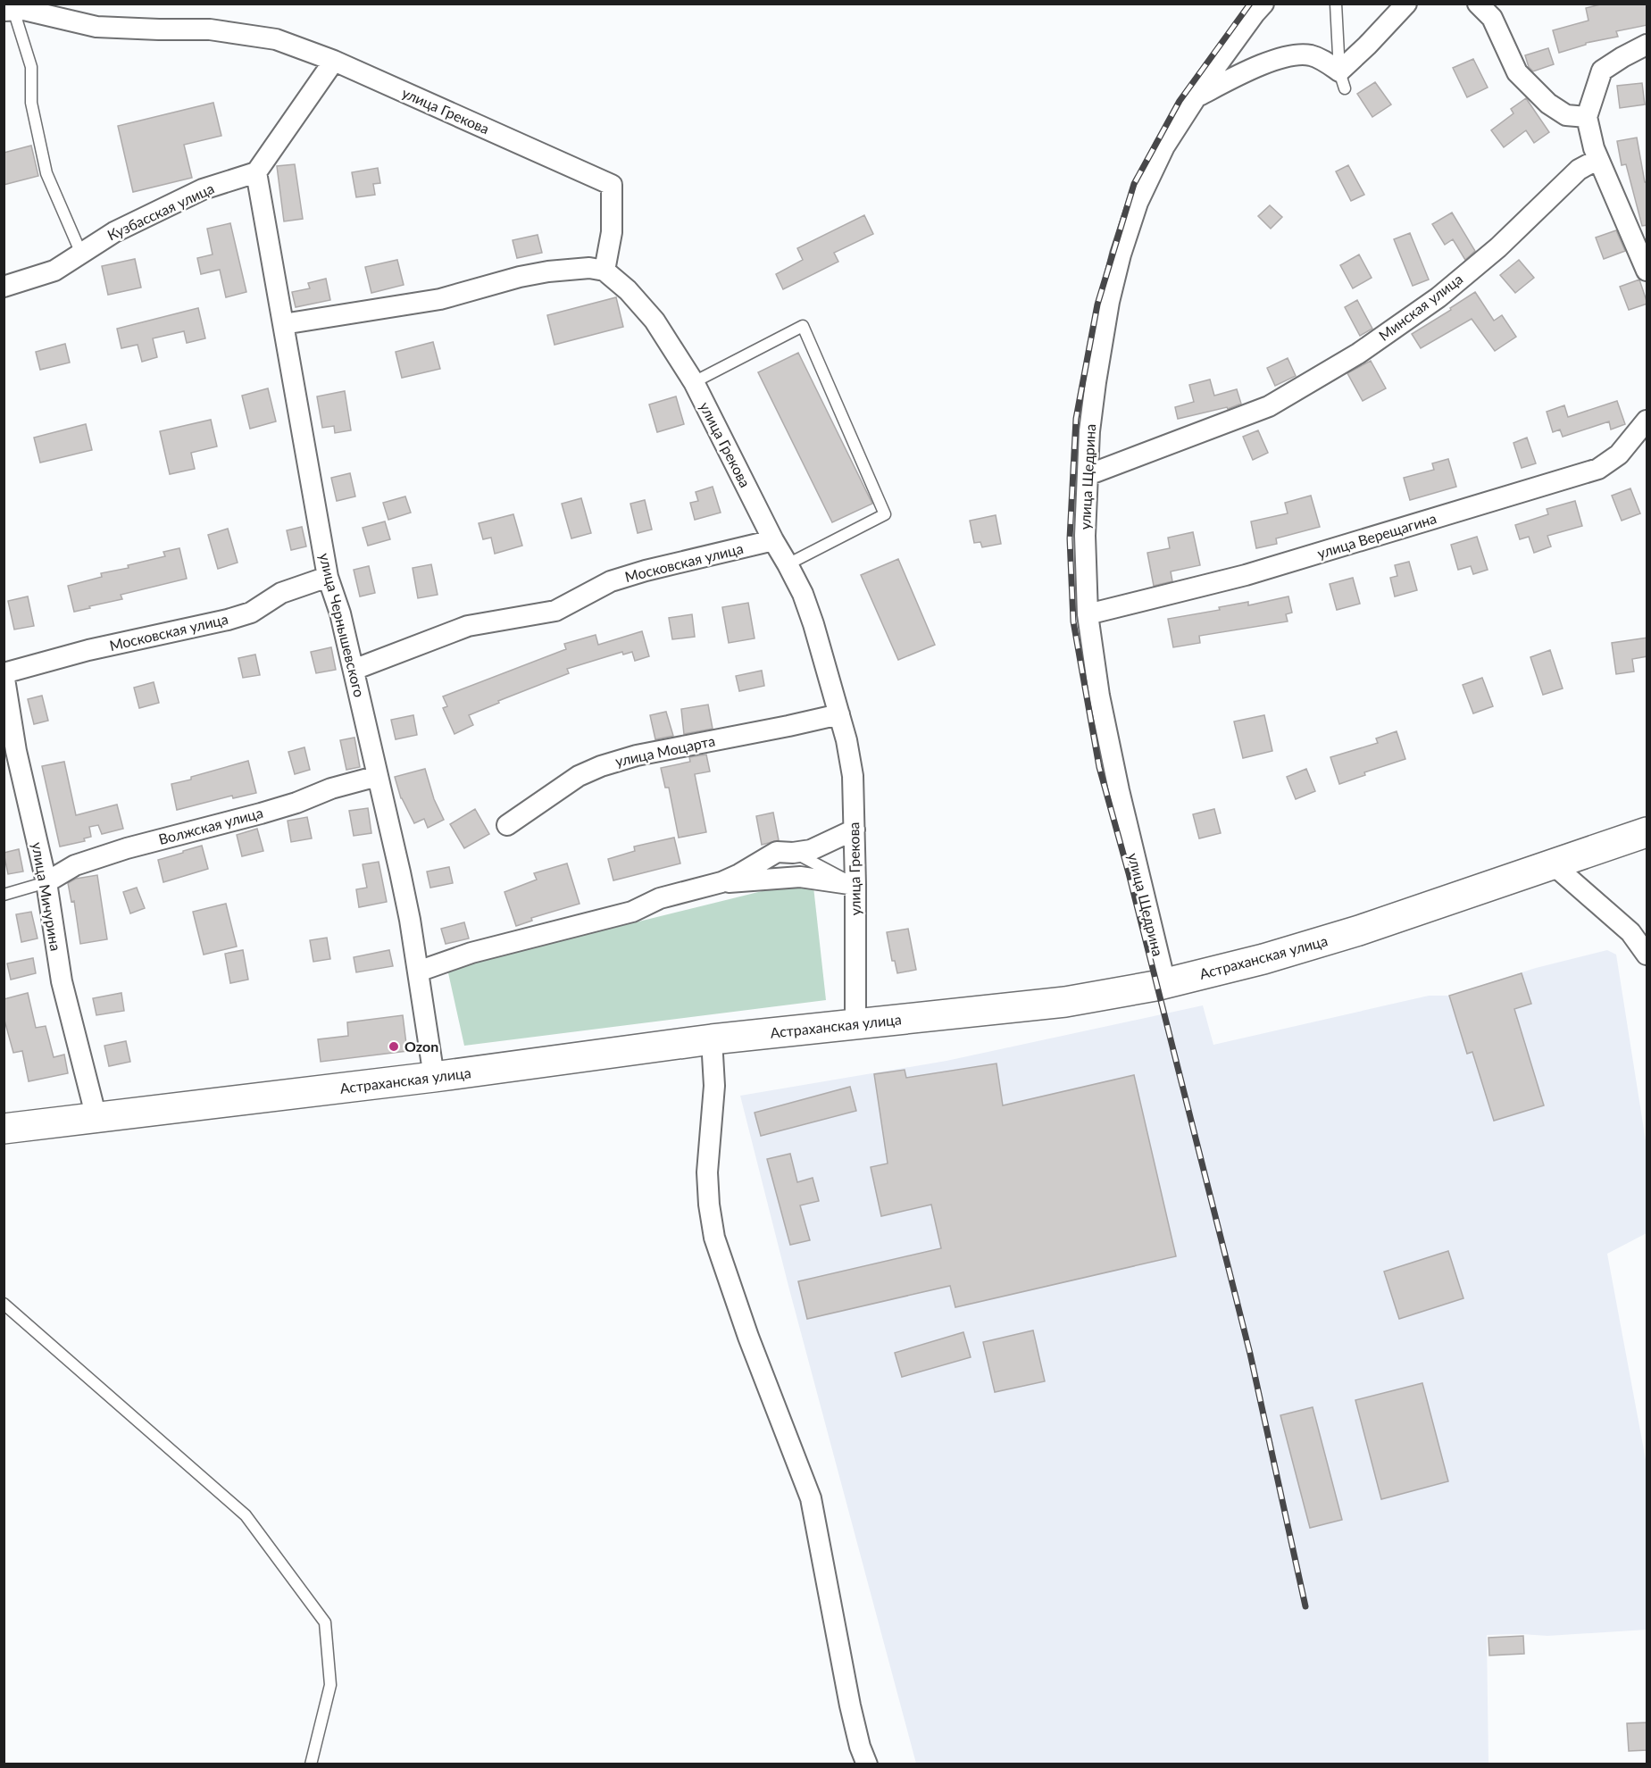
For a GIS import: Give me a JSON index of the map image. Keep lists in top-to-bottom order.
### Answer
{
  "streets": {
    "main road": ["Астраханская улица"],
    "street": [
      "улица Грекова",
      "Кузбасская улица",
      "Минская улица",
      "улица Щедрина",
      "улица Верещагина",
      "Московская улица",
      "улица Чернышевского",
      "улица Моцарта",
      "Волжская улица",
      "улица Мичурина"
    ]
  },
  "crossings": [
    ["улица Грекова", "Московская улица"],
    ["улица Грекова", "улица Моцарта"],
    ["улица Грекова", "Астраханская улица"],
    ["Кузбасская улица", "улица Чернышевского"],
    ["Минская улица", "улица Щедрина"],
    ["улица Щедрина", "улица Верещагина"],
    ["улица Щедрина", "Астраханская улица"],
    ["Московская улица", "улица Чернышевского"],
    ["Московская улица", "улица Мичурина"],
    ["улица Чернышевского", "Волжская улица"],
    ["улица Чернышевского", "Астраханская улица"],
    ["Волжская улица", "улица Мичурина"],
    ["улица Мичурина", "Астраханская улица"]
  ],
  "places": ["Ozon"]
}
